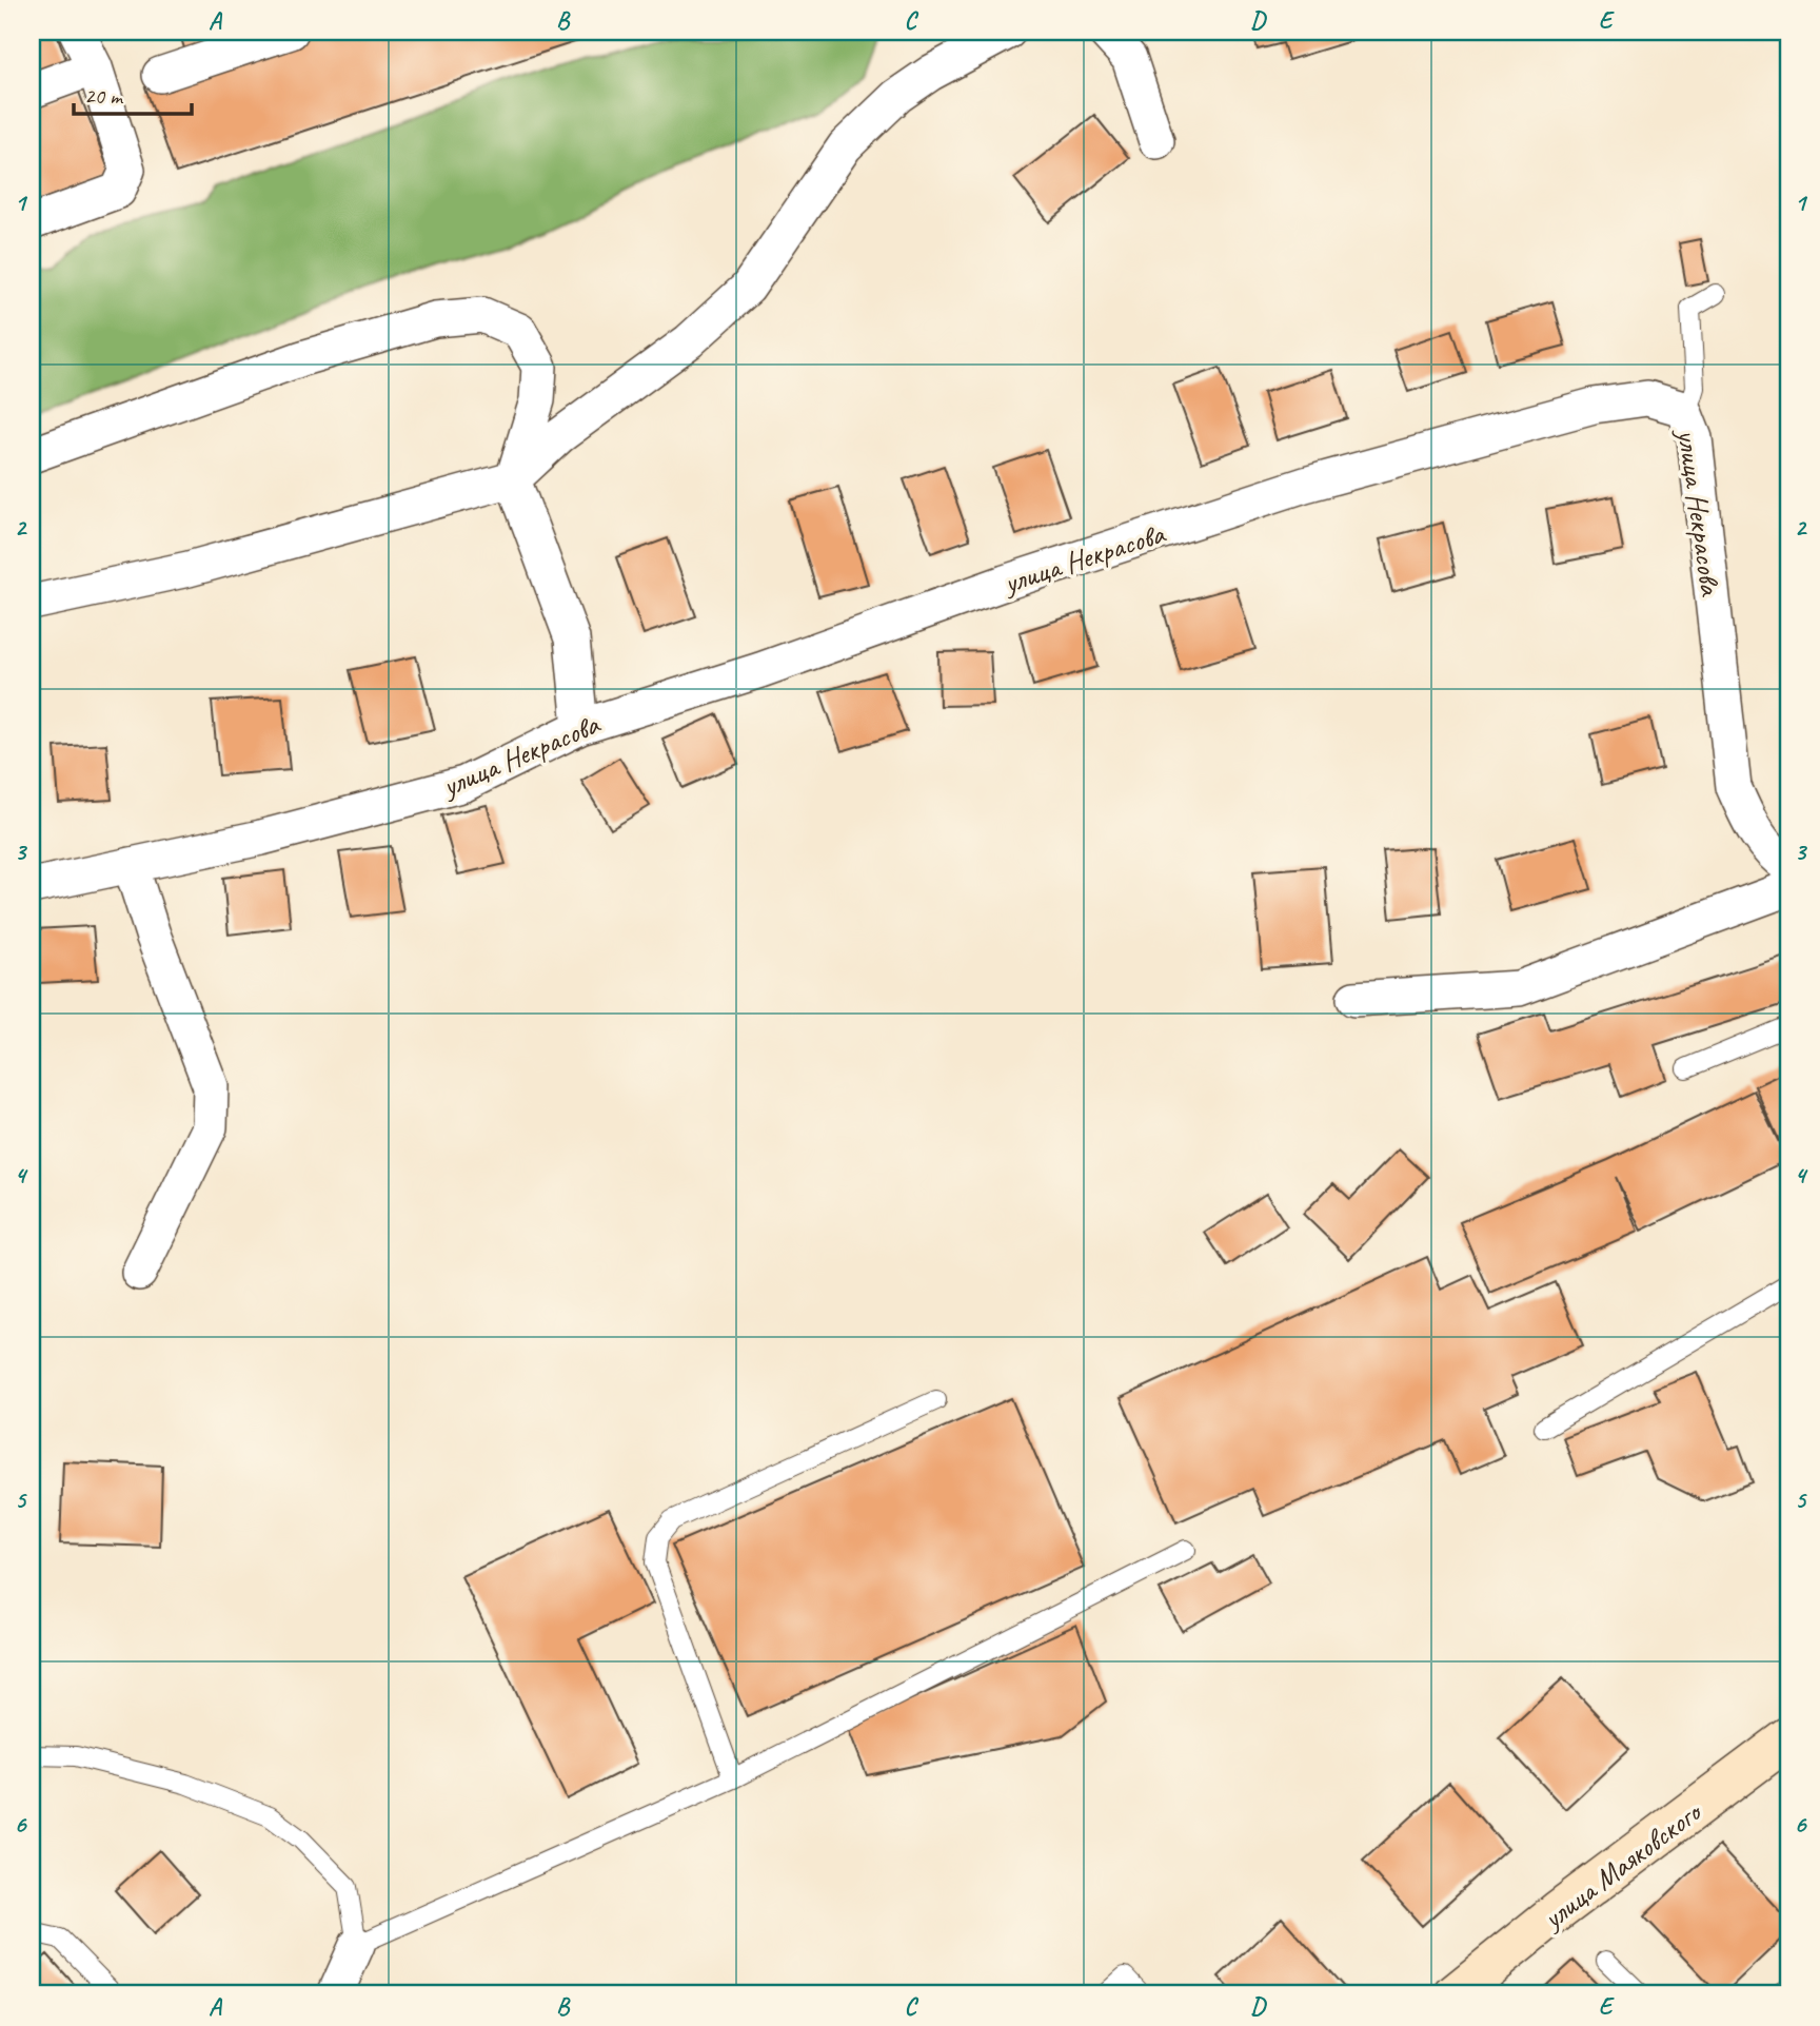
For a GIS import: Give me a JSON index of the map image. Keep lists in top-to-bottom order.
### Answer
{
  "streets": {
    "main road": ["улица Маяковского"],
    "street": ["улица Некрасова"]
  },
  "scale_bar": "20 m",
  "grid": {
    "columns": [
      "A",
      "B",
      "C",
      "D",
      "E"
    ],
    "rows": [
      "1",
      "2",
      "3",
      "4",
      "5",
      "6"
    ]
  }
}
